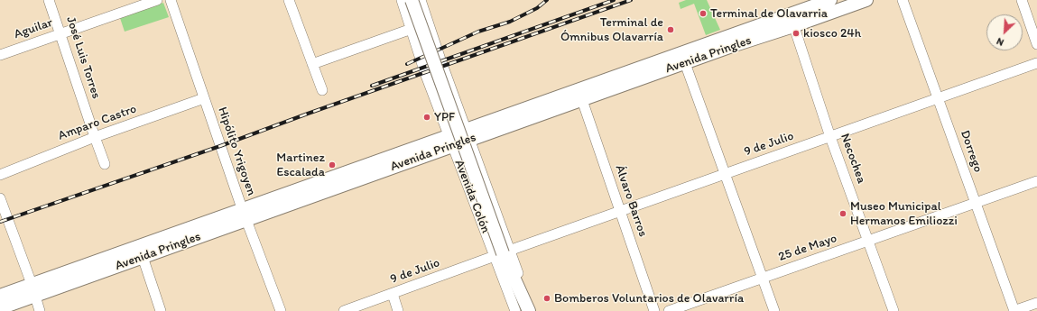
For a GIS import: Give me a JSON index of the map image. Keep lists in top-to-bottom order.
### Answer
{
  "streets": {
    "main road": ["Avenida Pringles", "Avenida Colón"],
    "street": [
      "Aguilar",
      "José Luis Torres",
      "Amparo Castro",
      "9 de Julio",
      "Hipólito Yrigoyen",
      "Dorrego",
      "Necochea",
      "Álvaro Barros",
      "25 de Mayo"
    ]
  },
  "crossings": [
    ["Aguilar", "José Luis Torres"],
    ["Avenida Pringles", "Hipólito Yrigoyen"],
    ["Avenida Pringles", "Necochea"],
    ["Avenida Pringles", "Avenida Colón"],
    ["Avenida Pringles", "Álvaro Barros"],
    ["José Luis Torres", "Amparo Castro"],
    ["Amparo Castro", "Hipólito Yrigoyen"],
    ["9 de Julio", "Dorrego"],
    ["9 de Julio", "Necochea"],
    ["9 de Julio", "Avenida Colón"],
    ["9 de Julio", "Álvaro Barros"],
    ["Dorrego", "25 de Mayo"],
    ["Necochea", "25 de Mayo"]
  ],
  "places": [
    "Terminal de Olavarria",
    "Terminal de Ómnibus Olavarría",
    "kiosco 24h",
    "YPF",
    "Martinez Escalada",
    "Museo Municipal Hermanos Emiliozzi",
    "Bomberos Voluntarios de Olavarría"
  ],
  "north": "bottom left"
}
